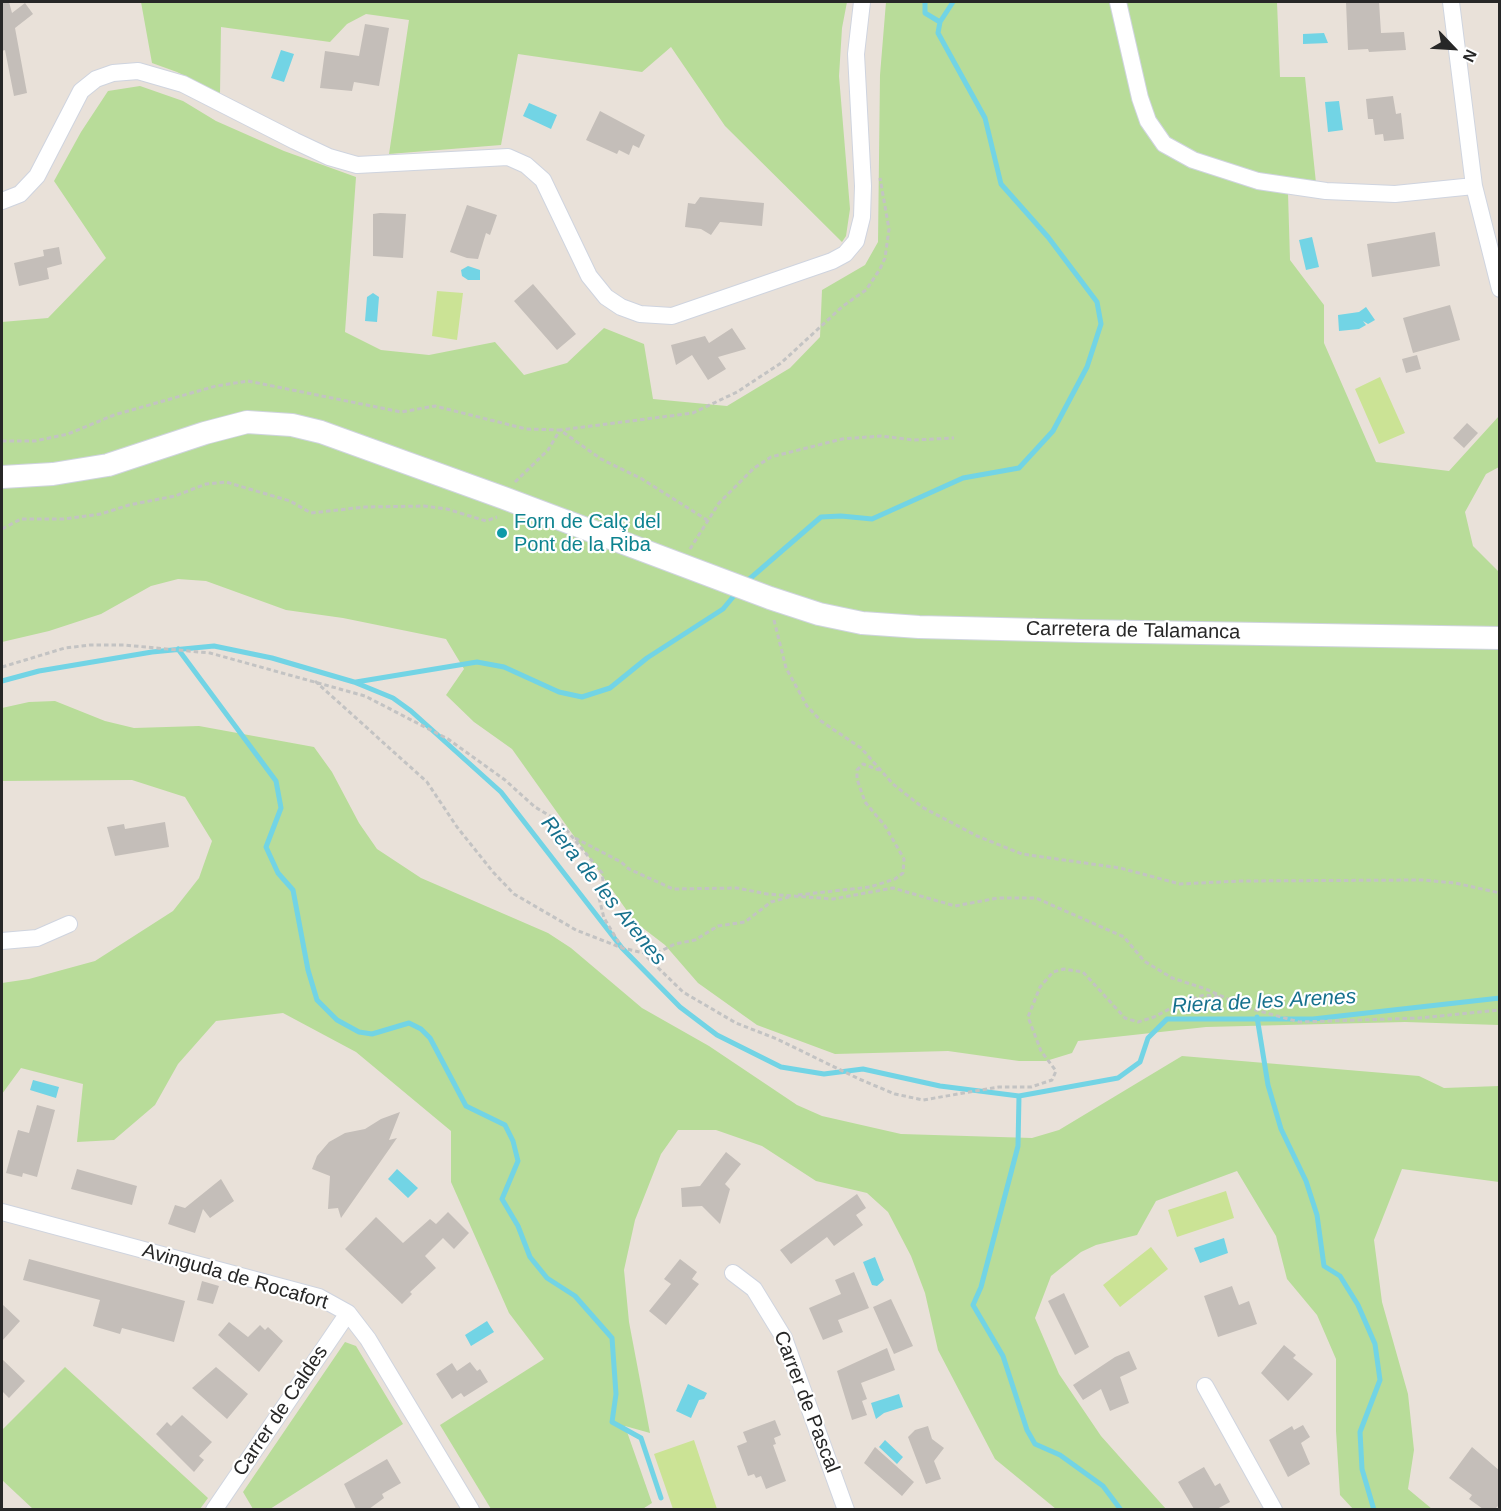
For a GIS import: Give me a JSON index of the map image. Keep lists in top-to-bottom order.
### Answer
{
  "streets": {
    "street": [
      "Carretera de Talamanca",
      "Avinguda de Rocafort",
      "Carrer de Pascal",
      "Carrer de Caldes"
    ]
  },
  "crossings": [
    ["Avinguda de Rocafort", "Carrer de Caldes"]
  ],
  "water": ["Riera de les Arenes"],
  "places": ["Forn de Calç del Pont de la Riba"],
  "north": "bottom right"
}
